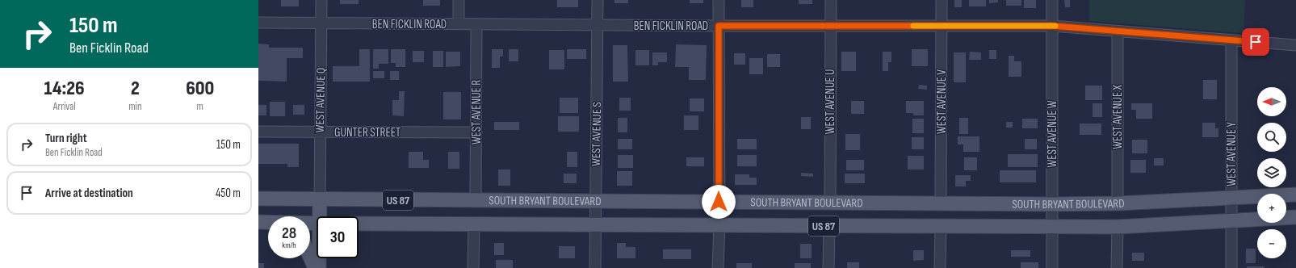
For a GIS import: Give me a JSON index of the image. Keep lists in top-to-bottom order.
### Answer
{
  "streets": {
    "main road": ["US 87", "SOUTH BRYANT BOULEVARD"],
    "street": [
      "BEN FICKLIN ROAD",
      "WEST AVENUE Q",
      "WEST AVENUE U",
      "WEST AVENUE V",
      "WEST AVENUE R",
      "WEST AVENUE X",
      "GUNTER STREET",
      "WEST AVENUE S",
      "WEST AVENUE W",
      "WEST AVENUE Y"
    ]
  },
  "crossings": [
    ["BEN FICKLIN ROAD", "WEST AVENUE Q"],
    ["BEN FICKLIN ROAD", "WEST AVENUE U"],
    ["BEN FICKLIN ROAD", "WEST AVENUE V"],
    ["BEN FICKLIN ROAD", "WEST AVENUE R"],
    ["BEN FICKLIN ROAD", "WEST AVENUE X"],
    ["BEN FICKLIN ROAD", "WEST AVENUE S"],
    ["BEN FICKLIN ROAD", "WEST AVENUE W"],
    ["BEN FICKLIN ROAD", "WEST AVENUE Y"],
    ["WEST AVENUE Q", "GUNTER STREET"],
    ["WEST AVENUE Q", "SOUTH BRYANT BOULEVARD"],
    ["WEST AVENUE U", "SOUTH BRYANT BOULEVARD"],
    ["WEST AVENUE V", "SOUTH BRYANT BOULEVARD"],
    ["WEST AVENUE R", "GUNTER STREET"],
    ["WEST AVENUE R", "SOUTH BRYANT BOULEVARD"],
    ["WEST AVENUE X", "SOUTH BRYANT BOULEVARD"],
    ["WEST AVENUE S", "SOUTH BRYANT BOULEVARD"],
    ["WEST AVENUE W", "SOUTH BRYANT BOULEVARD"],
    ["WEST AVENUE Y", "SOUTH BRYANT BOULEVARD"]
  ],
  "north": "left",
  "page": {
    "turn": ["150 m", "Ben Ficklin Road"],
    "eta": [
      "14:26",
      "Arrival",
      "2",
      "min",
      "600",
      "m"
    ],
    "map_buttons": ["+", "−"],
    "list": [
      {
        "name": "Turn right",
        "note": "Ben Ficklin Road",
        "value": "150 m"
      },
      {
        "name": "Arrive at destination",
        "value": "450 m"
      }
    ],
    "speed": "28 km/h",
    "limit": "30"
  }
}
